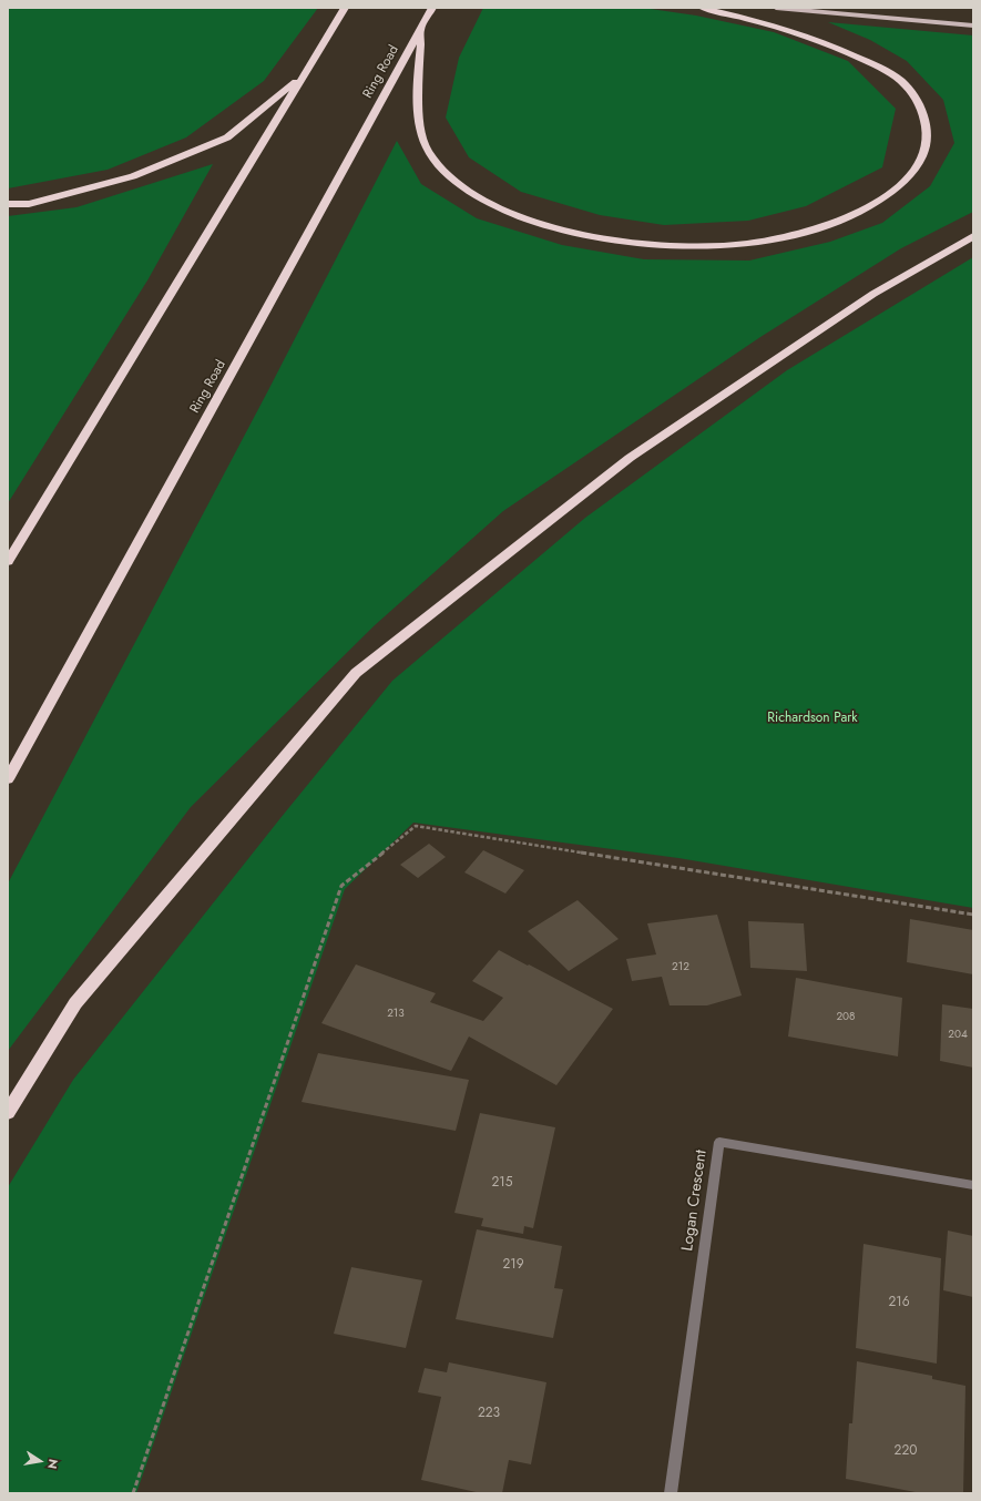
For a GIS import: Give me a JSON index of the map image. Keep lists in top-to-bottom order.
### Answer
{
  "streets": {
    "highway": ["Ring Road"],
    "street": ["Logan Crescent"]
  },
  "parks": ["Richardson Park"],
  "house_numbers": [
    "212",
    "213",
    "208",
    "204",
    "215",
    "219",
    "216",
    "223",
    "220"
  ],
  "north": "right"
}
